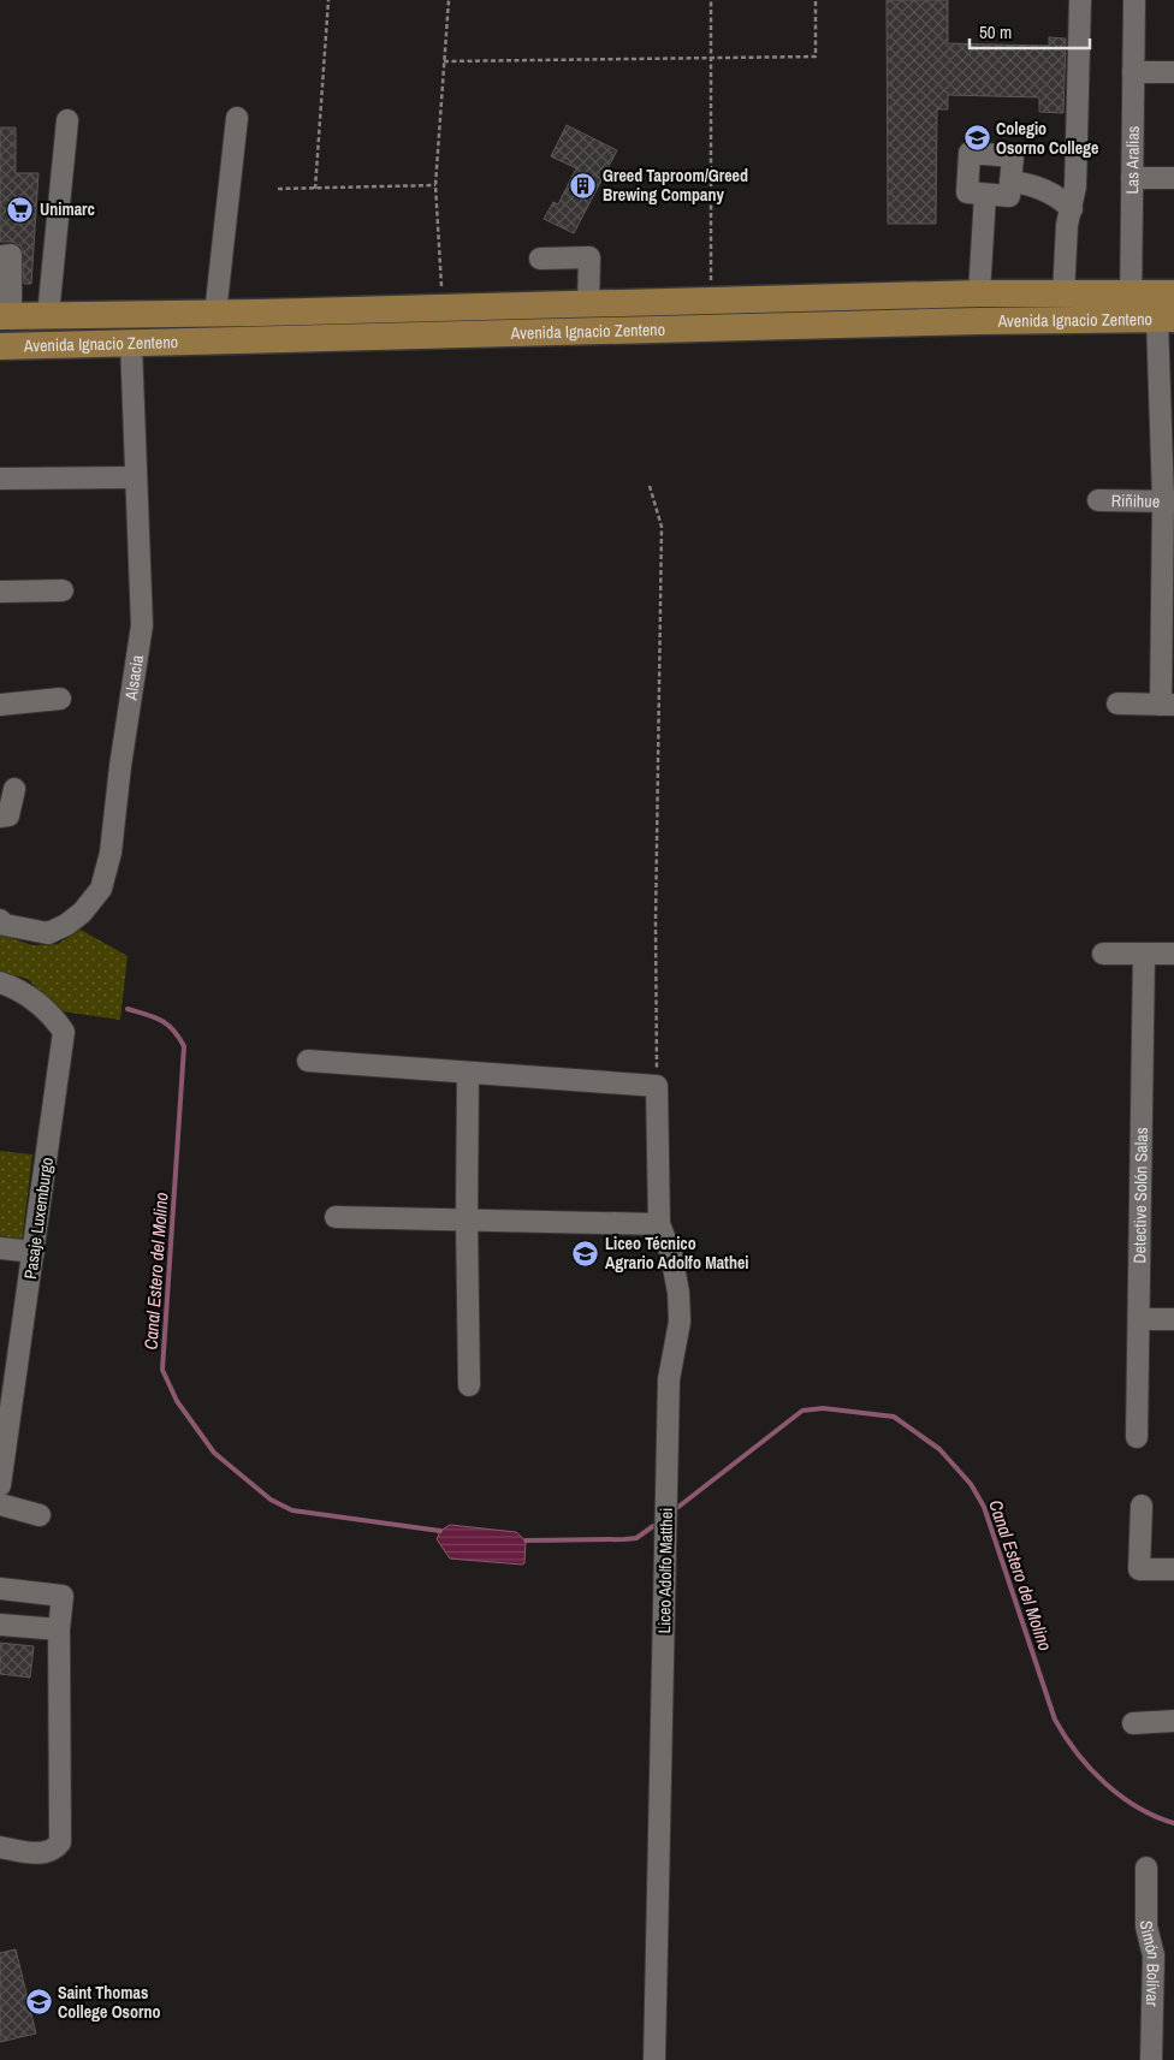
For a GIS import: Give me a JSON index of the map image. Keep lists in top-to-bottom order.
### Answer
{
  "streets": {
    "main road": ["Avenida Ignacio Zenteno"],
    "street": [
      "Las Aralias",
      "Riñihue",
      "Alsacia",
      "Detective Solón Salas",
      "Pasaje Luxemburgo",
      "Liceo Adolfo Matthei",
      "Simón Bolívar"
    ]
  },
  "crossings": [
    ["Las Aralias", "Avenida Ignacio Zenteno"],
    ["Las Aralias", "Riñihue"],
    ["Avenida Ignacio Zenteno", "Alsacia"]
  ],
  "water": ["Canal Estero del Molino"],
  "places": {
    "school or university": ["Colegio Osorno College", "Liceo Técnico Agrario Adolfo Mathei", "Saint Thomas College Osorno"],
    "building": ["Greed Taproom/Greed Brewing Company"],
    "supermarket": ["Unimarc"]
  },
  "scale_bar": "50 m"
}
